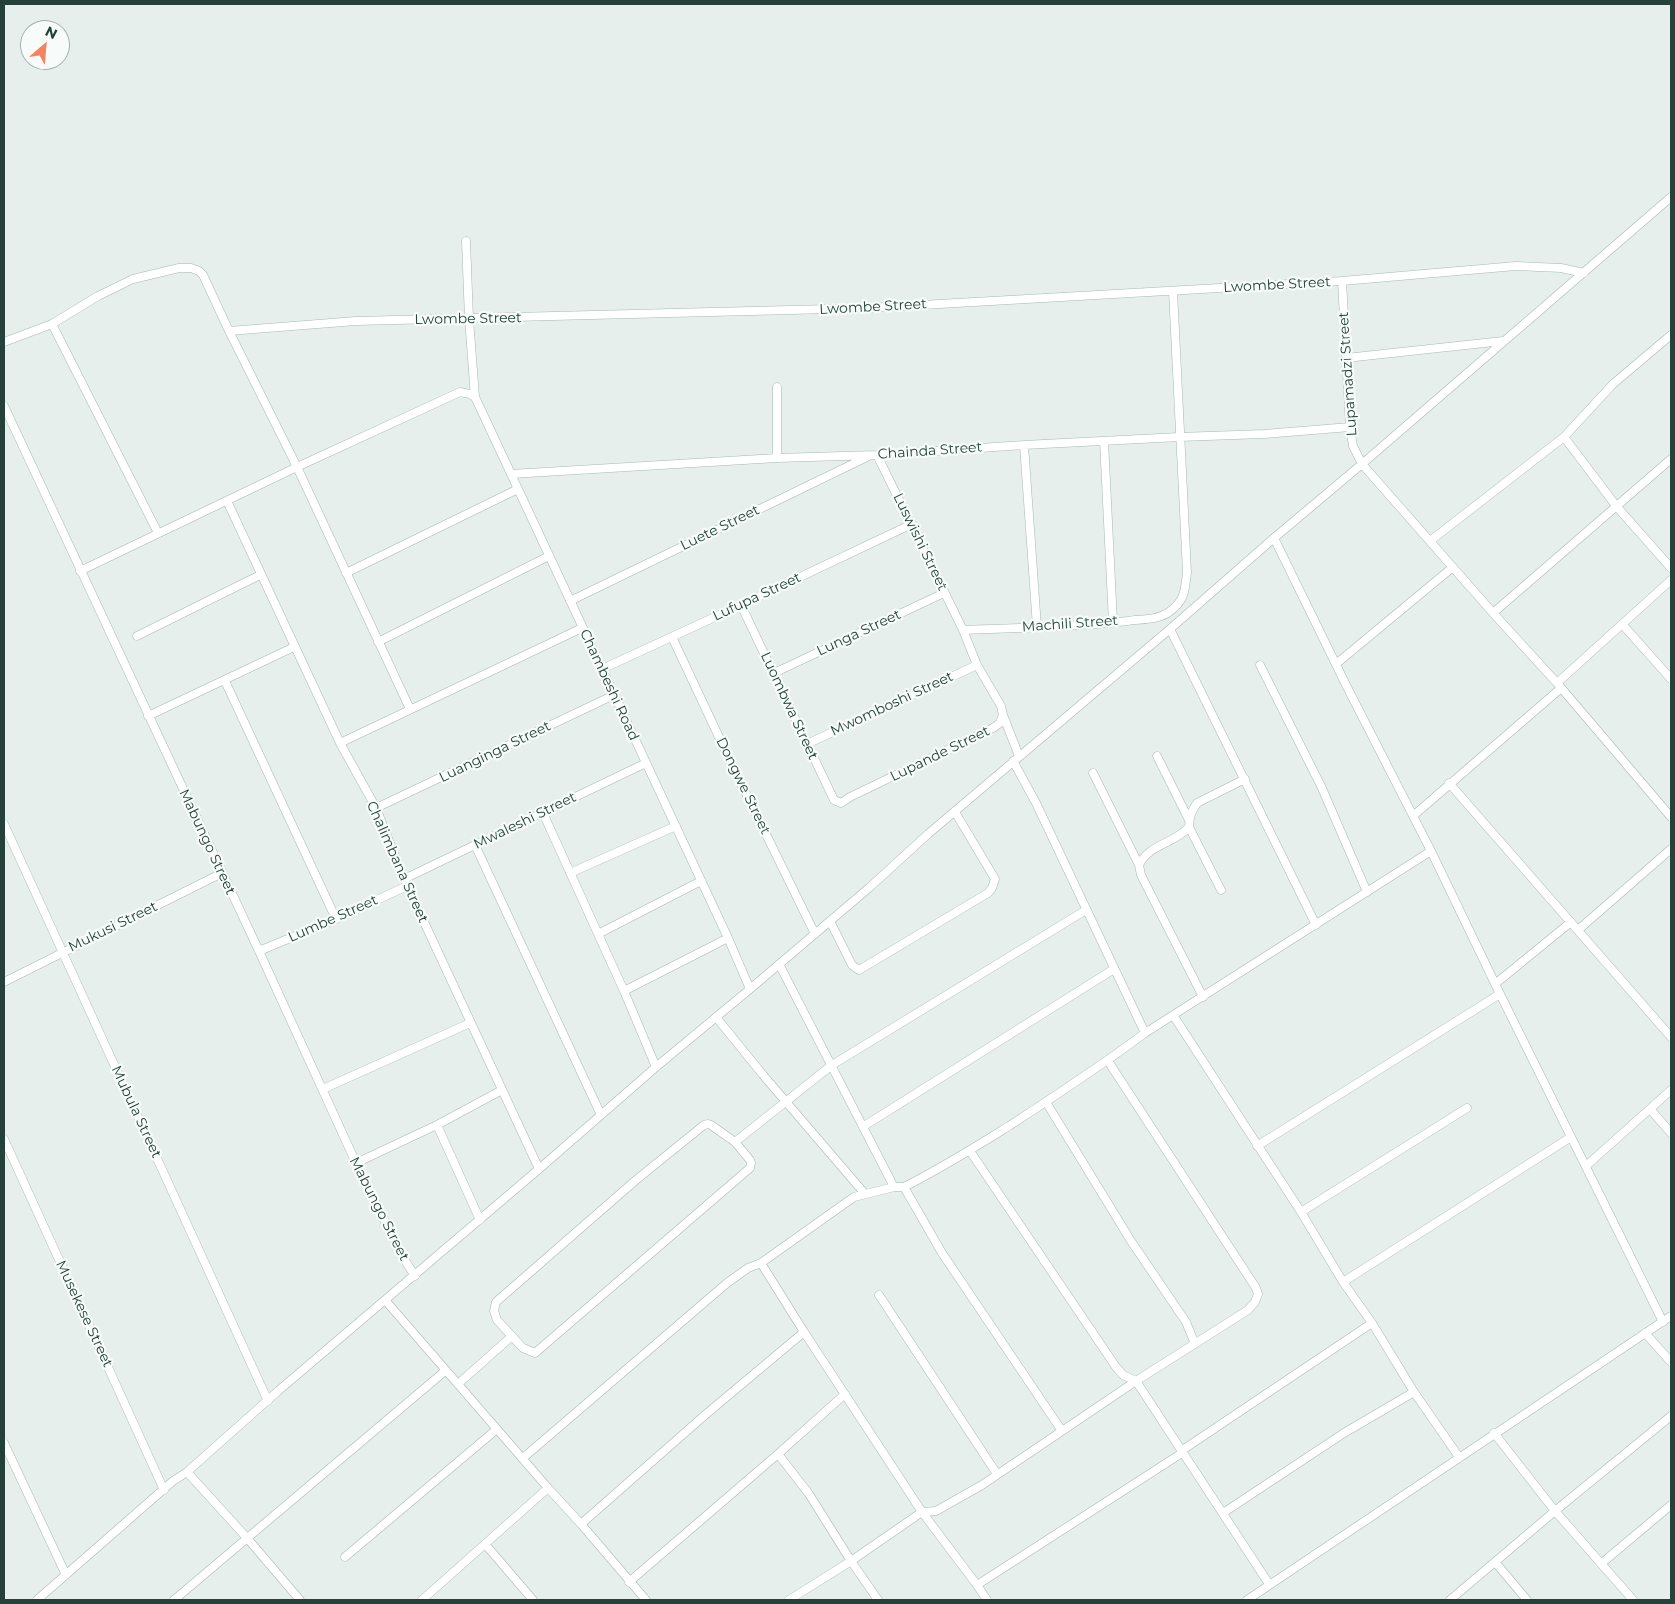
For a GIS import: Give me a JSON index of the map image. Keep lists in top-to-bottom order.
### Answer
{
  "streets": {
    "street": [
      "Lwombe Street",
      "Lupamadzi Street",
      "Chainda Street",
      "Luete Street",
      "Luswishi Street",
      "Lufupa Street",
      "Machili Street",
      "Lunga Street",
      "Chambeshi Road",
      "Mwomboshi Street",
      "Luombwa Street",
      "Luanginga Street",
      "Lupande Street",
      "Dongwe Street",
      "Mwaleshi Street",
      "Mabungo Street",
      "Chalimbana Street",
      "Lumbe Street",
      "Mukusi Street",
      "Mubula Street",
      "Musekese Street"
    ]
  },
  "crossings": [
    ["Lwombe Street", "Lupamadzi Street"],
    ["Lupamadzi Street", "Chainda Street"],
    ["Chainda Street", "Luete Street"],
    ["Chainda Street", "Luswishi Street"],
    ["Chainda Street", "Chambeshi Road"],
    ["Luete Street", "Luswishi Street"],
    ["Luete Street", "Chambeshi Road"],
    ["Luswishi Street", "Lufupa Street"],
    ["Luswishi Street", "Machili Street"],
    ["Luswishi Street", "Lunga Street"],
    ["Luswishi Street", "Lupande Street"],
    ["Lufupa Street", "Chambeshi Road"],
    ["Lufupa Street", "Luombwa Street"],
    ["Lufupa Street", "Dongwe Street"],
    ["Machili Street", "Lupande Street"],
    ["Lunga Street", "Luombwa Street"],
    ["Chambeshi Road", "Luanginga Street"],
    ["Chambeshi Road", "Mwaleshi Street"],
    ["Mwomboshi Street", "Luombwa Street"],
    ["Mwomboshi Street", "Lupande Street"],
    ["Luombwa Street", "Lupande Street"],
    ["Luanginga Street", "Chalimbana Street"],
    ["Mwaleshi Street", "Chalimbana Street"],
    ["Mwaleshi Street", "Lumbe Street"],
    ["Mabungo Street", "Lumbe Street"],
    ["Mabungo Street", "Mukusi Street"],
    ["Chalimbana Street", "Lumbe Street"],
    ["Mukusi Street", "Mubula Street"]
  ],
  "north": "top right"
}
